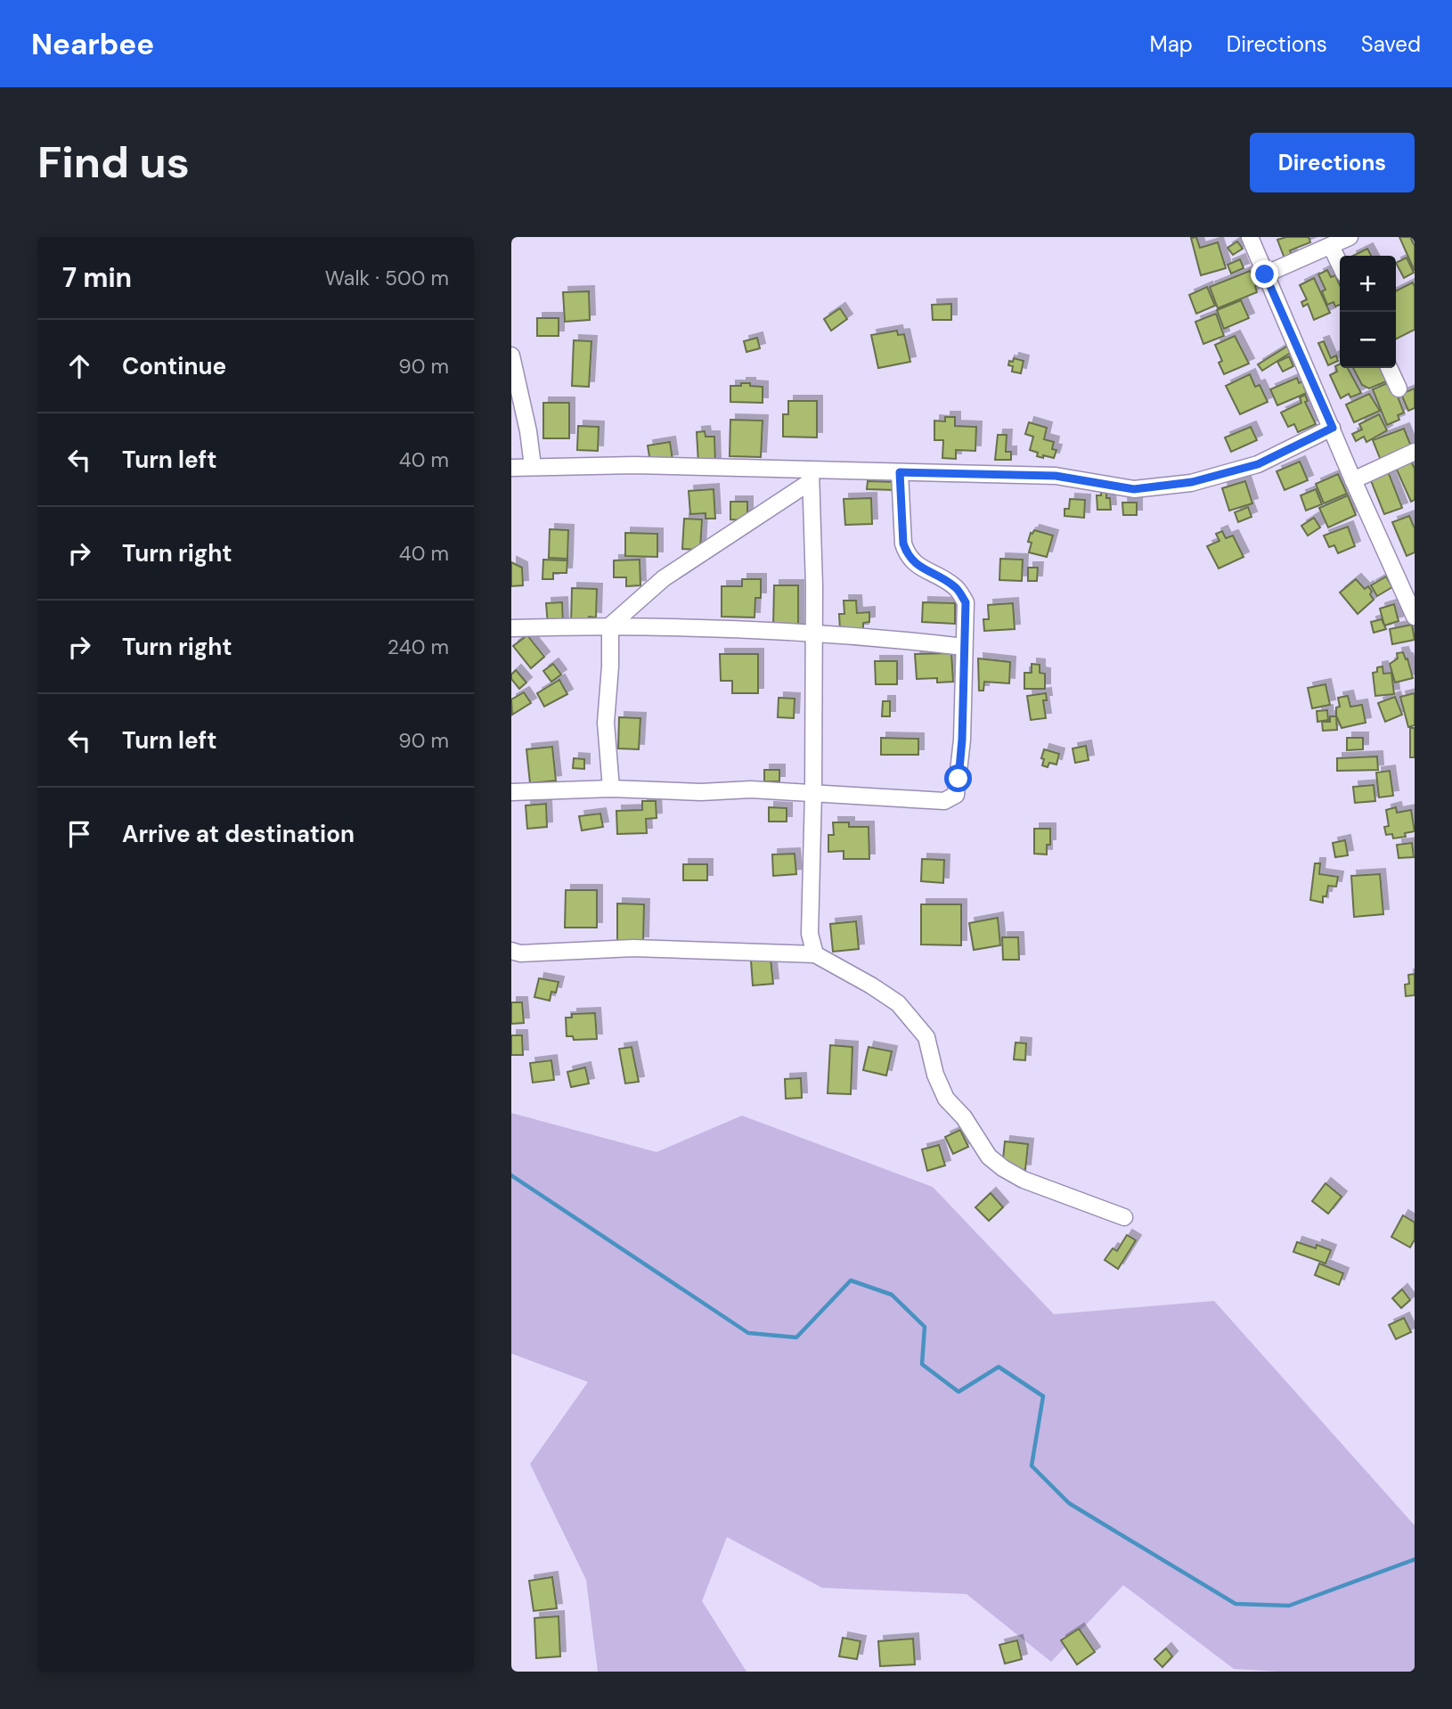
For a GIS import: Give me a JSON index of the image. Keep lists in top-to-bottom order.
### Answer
{
  "page": {
    "header": "Nearbee",
    "nav": ["Map", "Directions", "Saved"],
    "buttons": "Directions",
    "title": "Find us",
    "heading": ["7 min", "Walk · 500 m"],
    "map_buttons": ["+", "−"],
    "list": [
      ["Continue", "90 m"],
      ["Turn left", "40 m"],
      ["Turn right", "40 m"],
      ["Turn right", "240 m"],
      ["Turn left", "90 m"],
      "Arrive at destination"
    ]
  }
}
